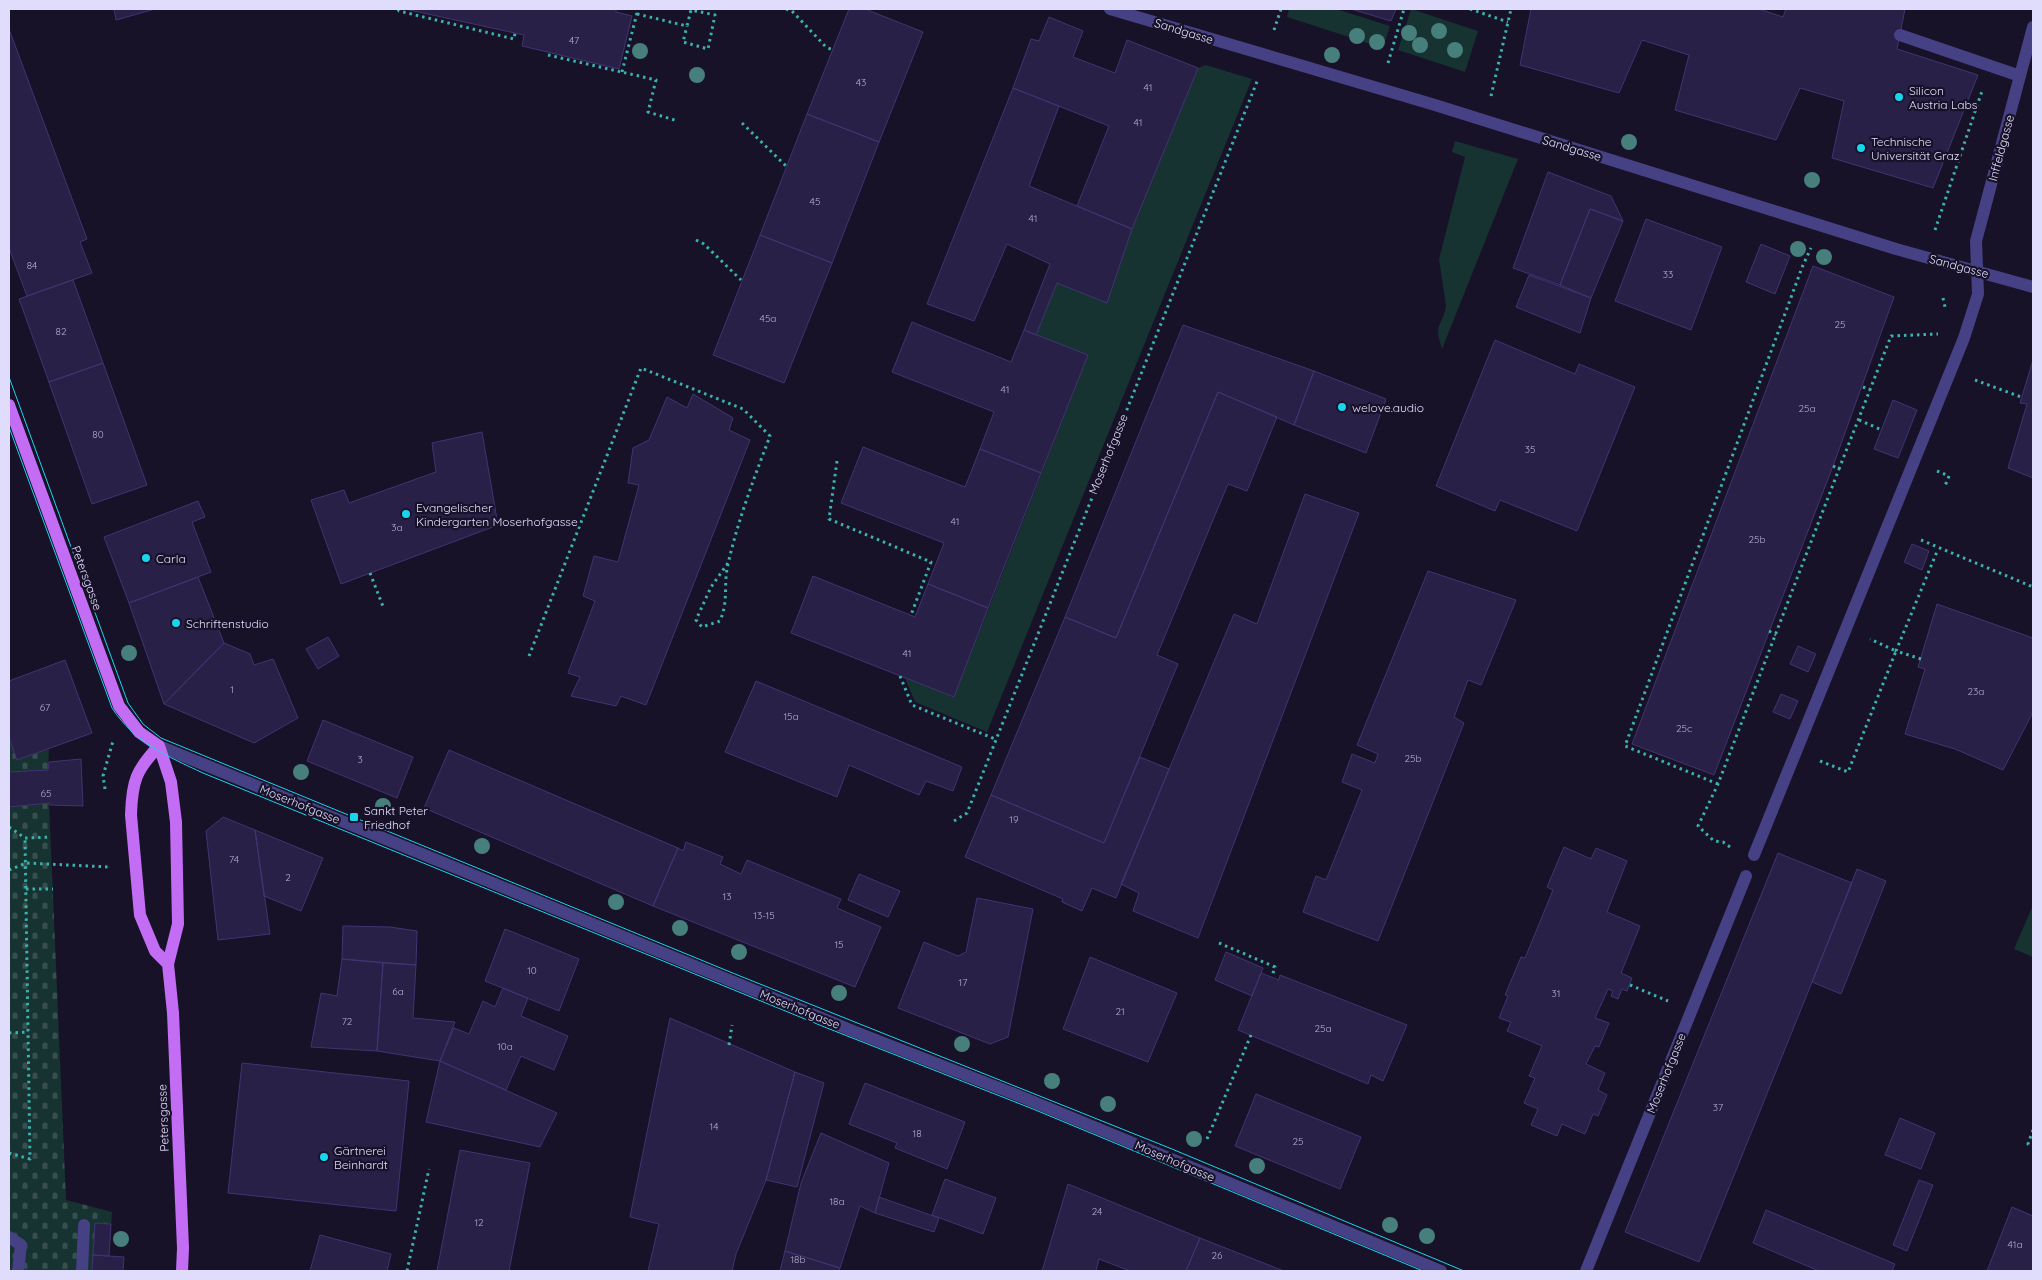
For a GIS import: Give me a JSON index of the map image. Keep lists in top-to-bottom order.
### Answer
{
  "streets": {
    "main road": ["Petersgasse"],
    "street": ["Sandgasse", "Inffeldgasse", "Moserhofgasse"]
  },
  "crossings": [
    ["Sandgasse", "Inffeldgasse"],
    ["Moserhofgasse", "Petersgasse"]
  ],
  "places": {
    "other": [
      "Silicon Austria Labs",
      "Technische Universität Graz",
      "welove.audio",
      "Evangelischer Kindergarten Moserhofgasse",
      "Carla",
      "Schriftenstudio",
      "Gärtnerei Beinhardt"
    ],
    "transit": ["Sankt Peter Friedhof"]
  },
  "house_numbers": [
    "47",
    "43",
    "41",
    "41",
    "45",
    "41",
    "84",
    "33",
    "45a",
    "25",
    "82",
    "41",
    "25a",
    "80",
    "35",
    "41",
    "3a",
    "25b",
    "41",
    "1",
    "23a",
    "67",
    "15a",
    "25c",
    "25b",
    "3",
    "65",
    "19",
    "74",
    "2",
    "13",
    "13-15",
    "15",
    "10",
    "17",
    "6a",
    "31",
    "21",
    "72",
    "25a",
    "10a",
    "37",
    "14",
    "18",
    "25",
    "18a",
    "24",
    "12",
    "41a",
    "26",
    "18b"
  ]
}
